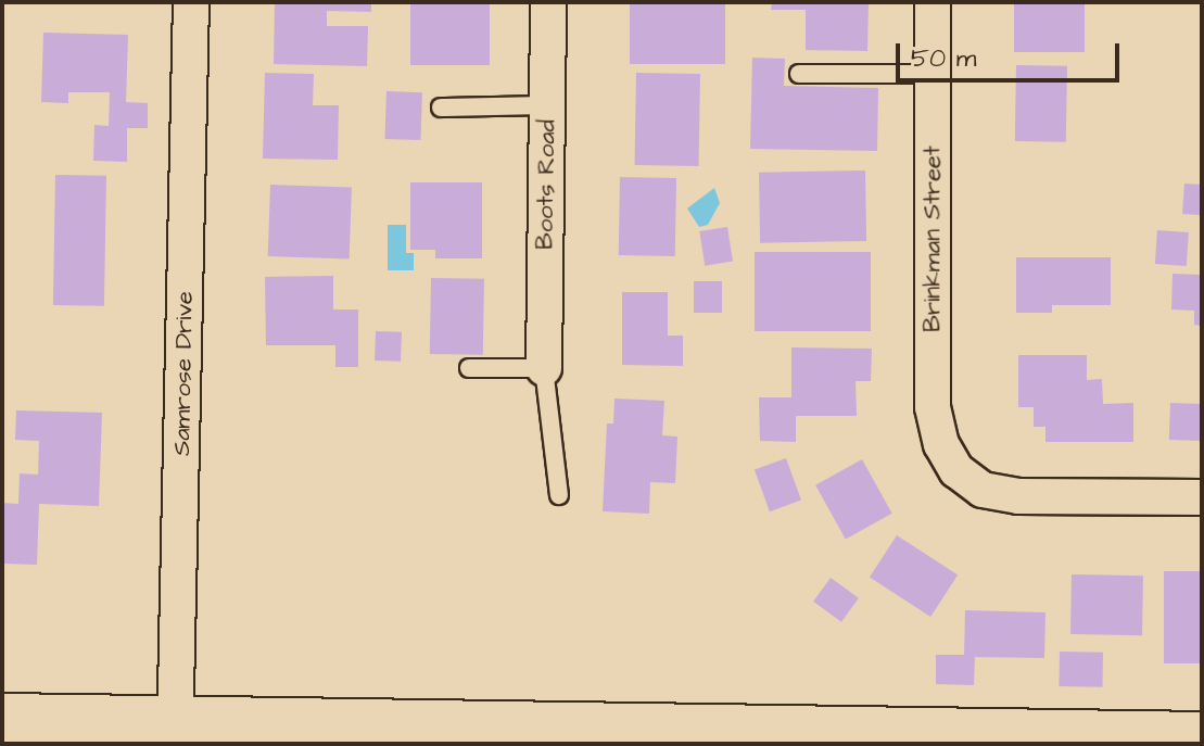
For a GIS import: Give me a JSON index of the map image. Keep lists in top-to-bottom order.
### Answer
{
  "streets": {
    "street": ["Boots Road", "Brinkman Street", "Samrose Drive"]
  },
  "scale_bar": "50 m"
}
